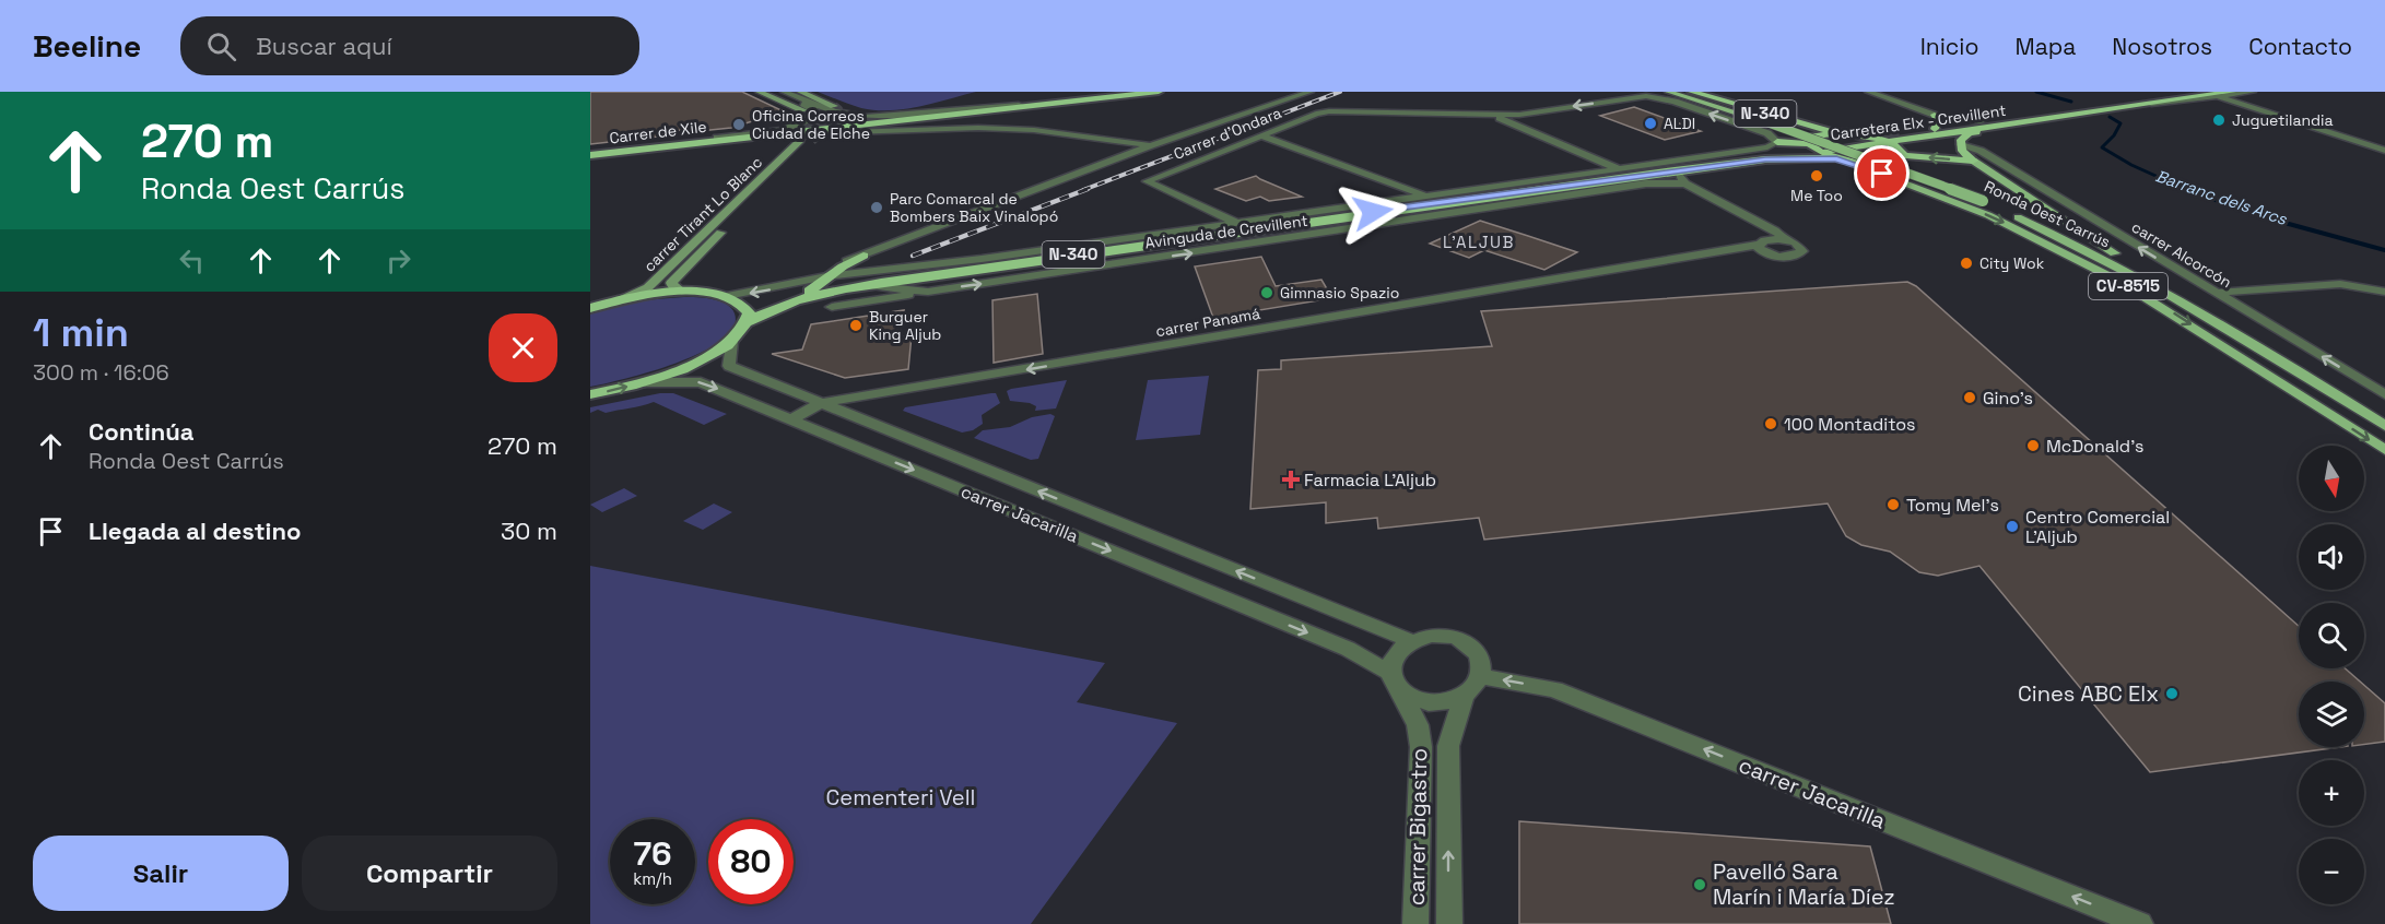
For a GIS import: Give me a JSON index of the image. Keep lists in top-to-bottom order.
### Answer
{
  "streets": {
    "highway": [
      "N-340",
      "Carretera Elx - Crevillent",
      "Carrer de Xile",
      "Avinguda de Crevillent"
    ],
    "main road": ["carrer Tirant Lo Blanc", "Ronda Oest Carrús", "CV-8515"],
    "street": [
      "Carrer d'Ondara",
      "carrer Alcorcón",
      "carrer Panamá",
      "carrer Jacarilla",
      "carrer Bigastro"
    ]
  },
  "crossings": [
    ["N-340", "Avinguda de Crevillent"],
    ["N-340", "carrer Jacarilla"],
    ["Carretera Elx - Crevillent", "Avinguda de Crevillent"],
    ["Carrer d'Ondara", "Avinguda de Crevillent"],
    ["carrer Panamá", "carrer Jacarilla"],
    ["carrer Jacarilla", "carrer Bigastro"]
  ],
  "one_way": ["carrer Alcorcón", "carrer Panamá"],
  "districts": ["L'ALJUB"],
  "water": ["Barranc dels Arcs"],
  "parks": ["Cementeri Vell"],
  "places": {
    "other": [
      "Juguetilandia",
      "ALDI",
      "Oficina Correos Ciudad de Elche",
      "Me Too",
      "Parc Comarcal de Bombers Baix Vinalopó",
      "City Wok",
      "Gimnasio Spazio",
      "Burguer King Aljub",
      "Gino's",
      "100 Montaditos",
      "McDonald's",
      "Tomy Mel's",
      "Centro Comercial L'Aljub",
      "Cines ABC Elx",
      "Pavelló Sara Marín i María Díez"
    ],
    "health": ["Farmacia L'Aljub"]
  },
  "north": "bottom",
  "page": {
    "header": "Beeline",
    "search": "Buscar aquí",
    "nav": [
      "Inicio",
      "Mapa",
      "Nosotros",
      "Contacto"
    ],
    "turn": ["270 m", "Ronda Oest Carrús"],
    "heading": ["1 min", "300 m · 16:06"],
    "list": [
      {
        "name": "Continúa",
        "note": "Ronda Oest Carrús",
        "value": "270 m"
      },
      {
        "name": "Llegada al destino",
        "value": "30 m"
      }
    ],
    "map_buttons": ["+", "−"],
    "speed": "76 km/h",
    "limit": "80",
    "buttons": ["Salir", "Compartir"]
  }
}
